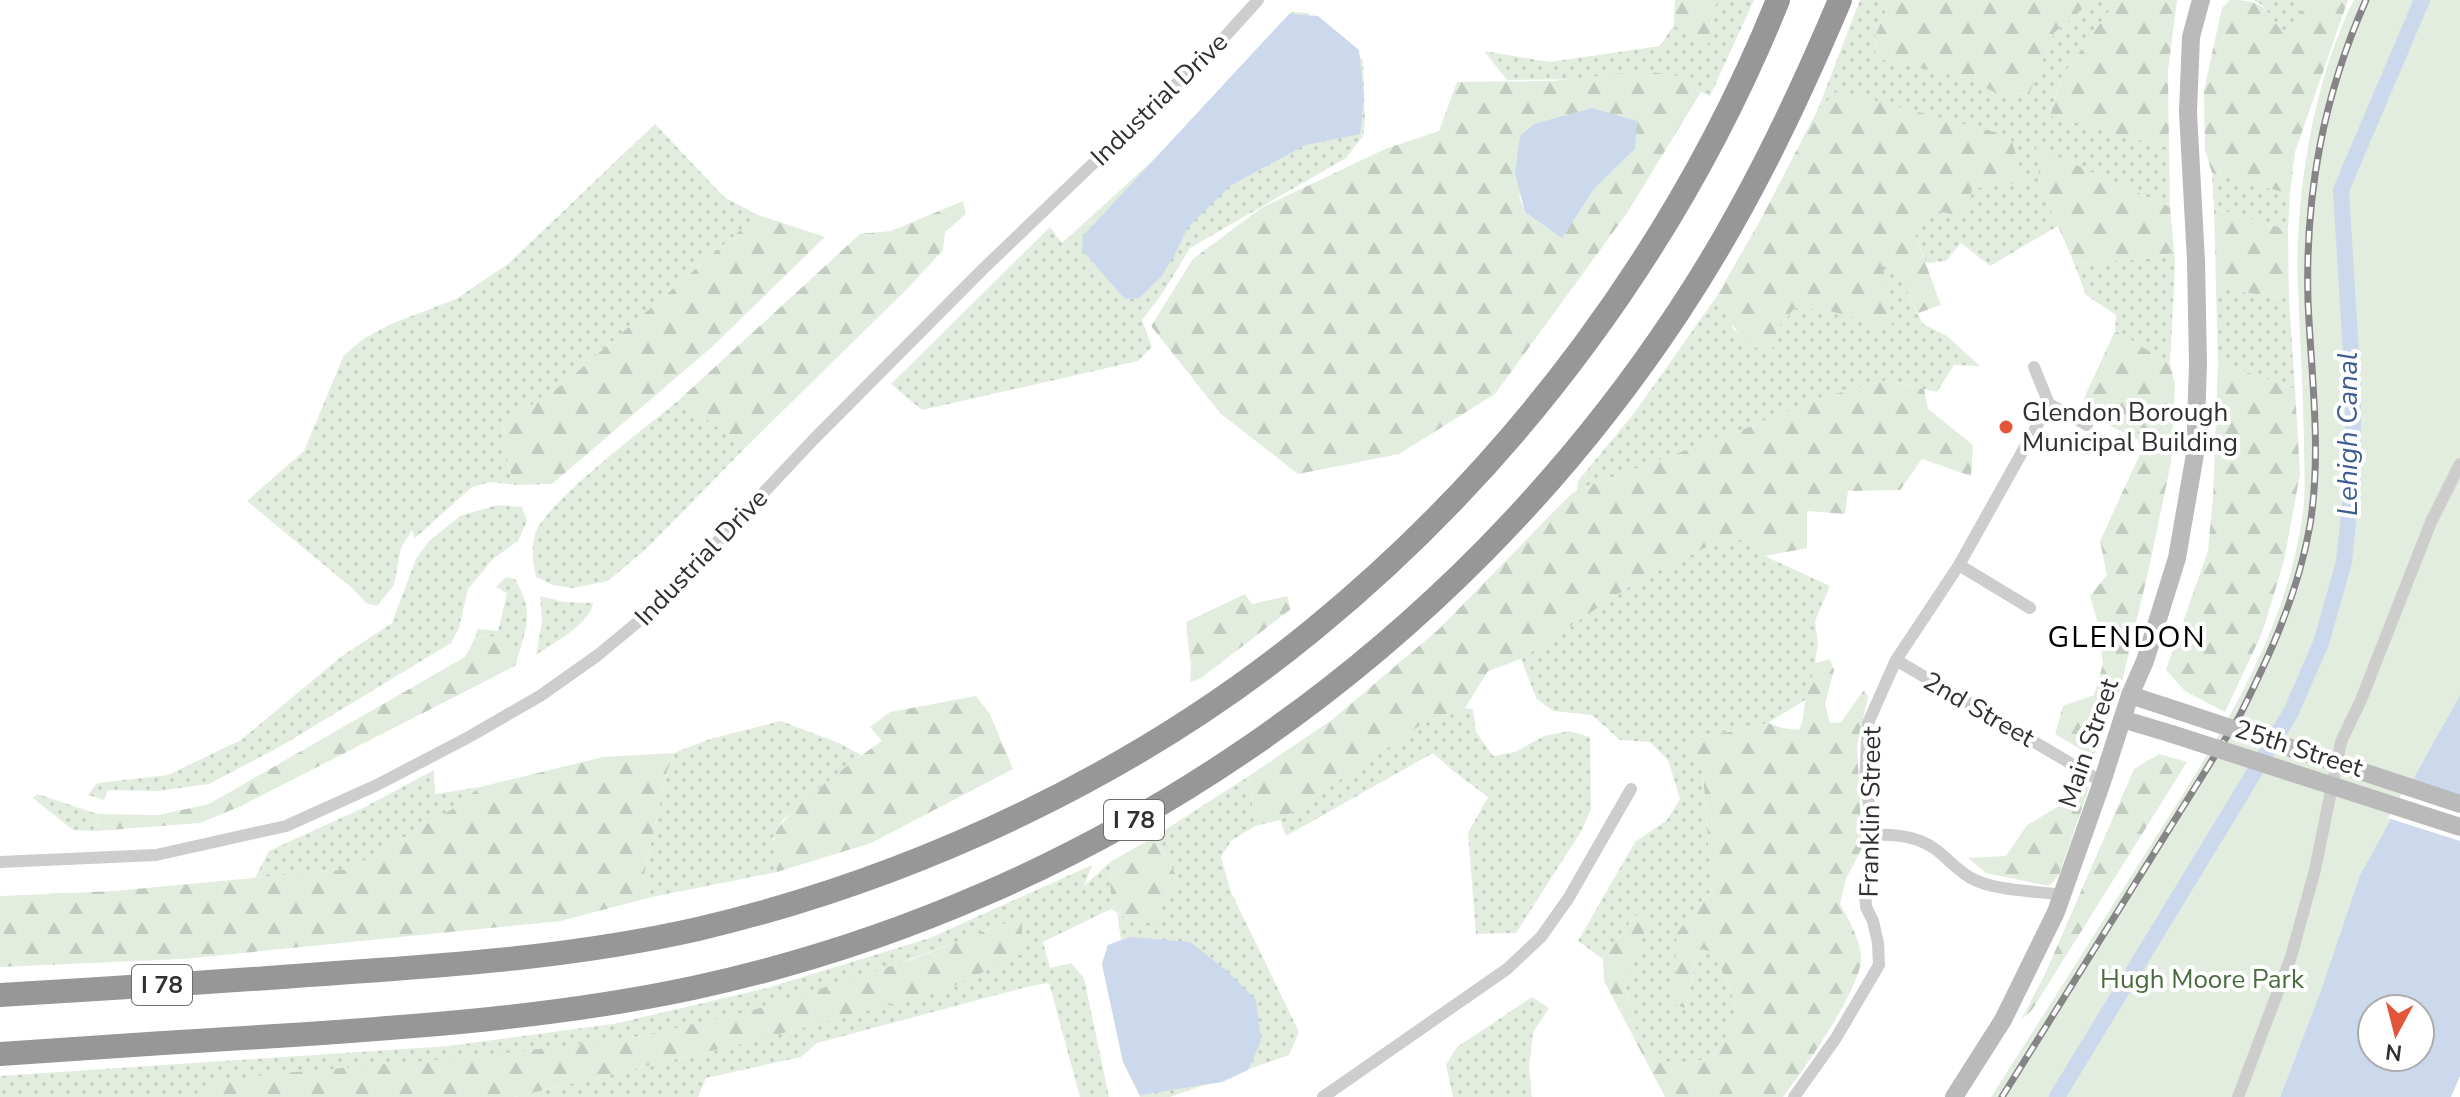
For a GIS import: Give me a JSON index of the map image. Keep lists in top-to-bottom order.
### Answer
{
  "streets": {
    "highway": ["I 78"],
    "main road": ["Main Street", "25th Street"],
    "street": ["Industrial Drive", "2nd Street", "Franklin Street"]
  },
  "crossings": [
    ["2nd Street", "Main Street"],
    ["2nd Street", "Franklin Street"],
    ["Main Street", "25th Street"]
  ],
  "districts": ["GLENDON"],
  "water": ["Lehigh Canal"],
  "parks": ["Hugh Moore Park"],
  "places": ["Glendon Borough Municipal Building"],
  "north": "bottom"
}
